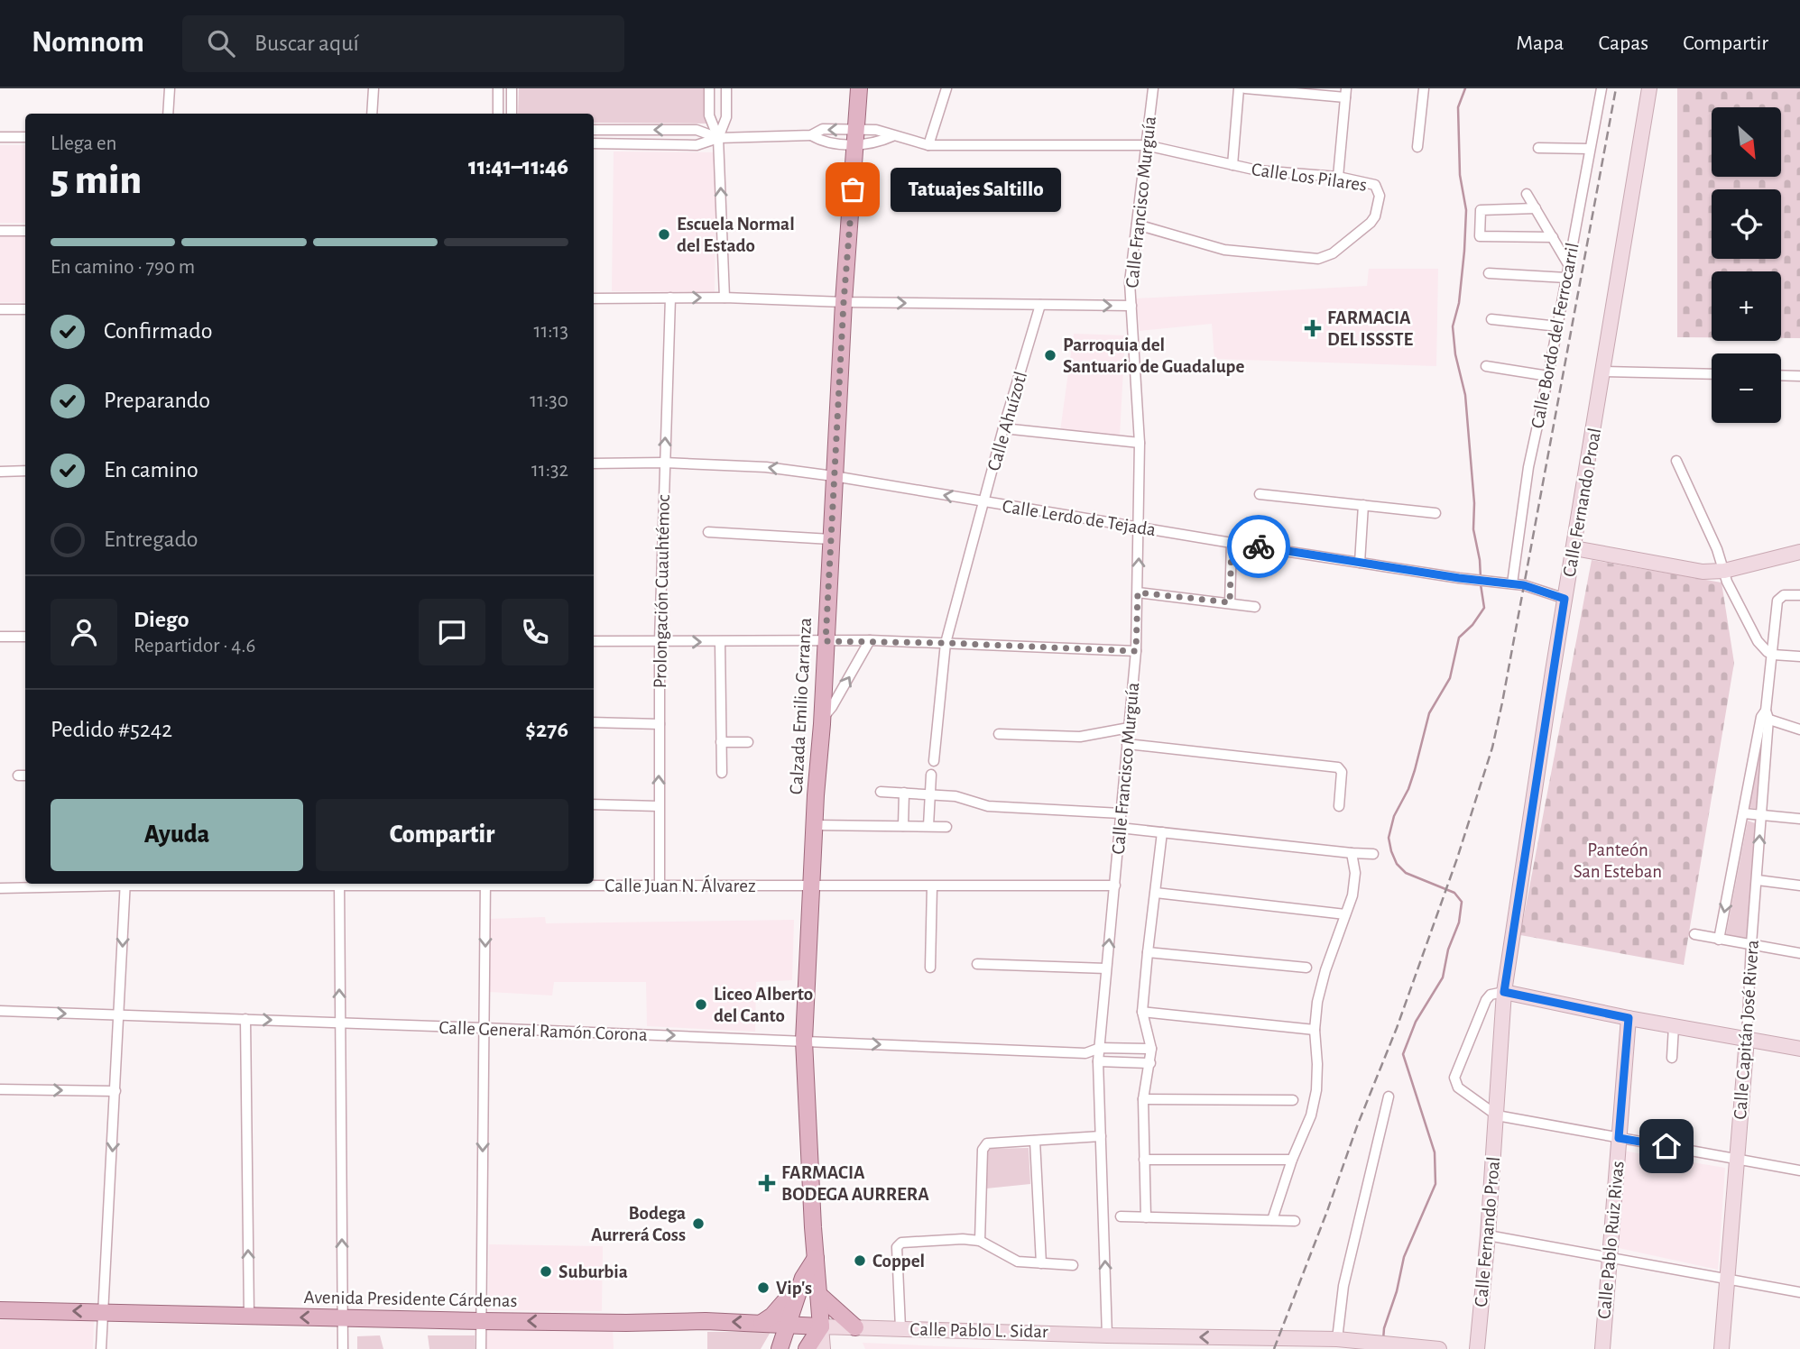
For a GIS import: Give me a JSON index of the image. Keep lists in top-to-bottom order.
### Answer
{
  "streets": {
    "main road": ["Calzada Emilio Carranza", "Avenida Presidente Cárdenas"],
    "street": [
      "Calle Los Pilares",
      "Calle Francisco Murguía",
      "Calle Bordo del Ferrocarril",
      "Calle Ahuízotl",
      "Calle Fernando Proal",
      "Calle Lerdo de Tejada",
      "Prolongación Cuauhtémoc",
      "Calle Juan N. Álvarez",
      "Calle Capitán José Rivera",
      "Calle General Ramón Corona",
      "Calle Pablo Ruiz Rivas",
      "Calle Pablo L. Sidar"
    ]
  },
  "crossings": [
    ["Calle Los Pilares", "Calle Francisco Murguía"],
    ["Calle Los Pilares", "Calzada Emilio Carranza"],
    ["Calle Francisco Murguía", "Calle Lerdo de Tejada"],
    ["Calle Francisco Murguía", "Calle Juan N. Álvarez"],
    ["Calle Francisco Murguía", "Calle General Ramón Corona"],
    ["Calle Francisco Murguía", "Calle Pablo L. Sidar"],
    ["Calle Bordo del Ferrocarril", "Calle Lerdo de Tejada"],
    ["Calle Ahuízotl", "Calle Lerdo de Tejada"],
    ["Calle Fernando Proal", "Calle Lerdo de Tejada"],
    ["Calle Lerdo de Tejada", "Prolongación Cuauhtémoc"],
    ["Calle Lerdo de Tejada", "Calzada Emilio Carranza"],
    ["Prolongación Cuauhtémoc", "Calle Juan N. Álvarez"],
    ["Calzada Emilio Carranza", "Calle Juan N. Álvarez"],
    ["Calzada Emilio Carranza", "Calle General Ramón Corona"],
    ["Calzada Emilio Carranza", "Avenida Presidente Cárdenas"],
    ["Calzada Emilio Carranza", "Calle Pablo L. Sidar"],
    ["Avenida Presidente Cárdenas", "Calle Pablo L. Sidar"]
  ],
  "one_way": ["Prolongación Cuauhtémoc", "Calle General Ramón Corona", "Avenida Presidente Cárdenas"],
  "parks": ["Panteón San Esteban"],
  "places": {
    "other": [
      "Tatuajes Saltillo",
      "Escuela Normal del Estado",
      "Parroquia del Santuario de Guadalupe",
      "Liceo Alberto del Canto",
      "Bodega Aurrerá Coss",
      "Coppel",
      "Suburbia",
      "Vip's"
    ],
    "health": ["FARMACIA DEL ISSSTE", "FARMACIA BODEGA AURRERA"]
  },
  "north": "bottom right",
  "page": {
    "header": "Nomnom",
    "search": "Buscar aquí",
    "nav": ["Mapa", "Capas", "Compartir"],
    "map_buttons": ["+", "−"],
    "heading": ["5 min", "Llega en", "11:41–11:46"],
    "panel": [
      "Diego",
      "Repartidor · 4.6",
      "Pedido #5242",
      "$276"
    ],
    "bubble": "Tatuajes Saltillo",
    "bar": "En camino · 790 m",
    "list": [
      ["Confirmado", "11:13"],
      ["Preparando", "11:30"],
      ["En camino", "11:32"],
      "Entregado"
    ],
    "buttons": ["Ayuda", "Compartir"]
  }
}
